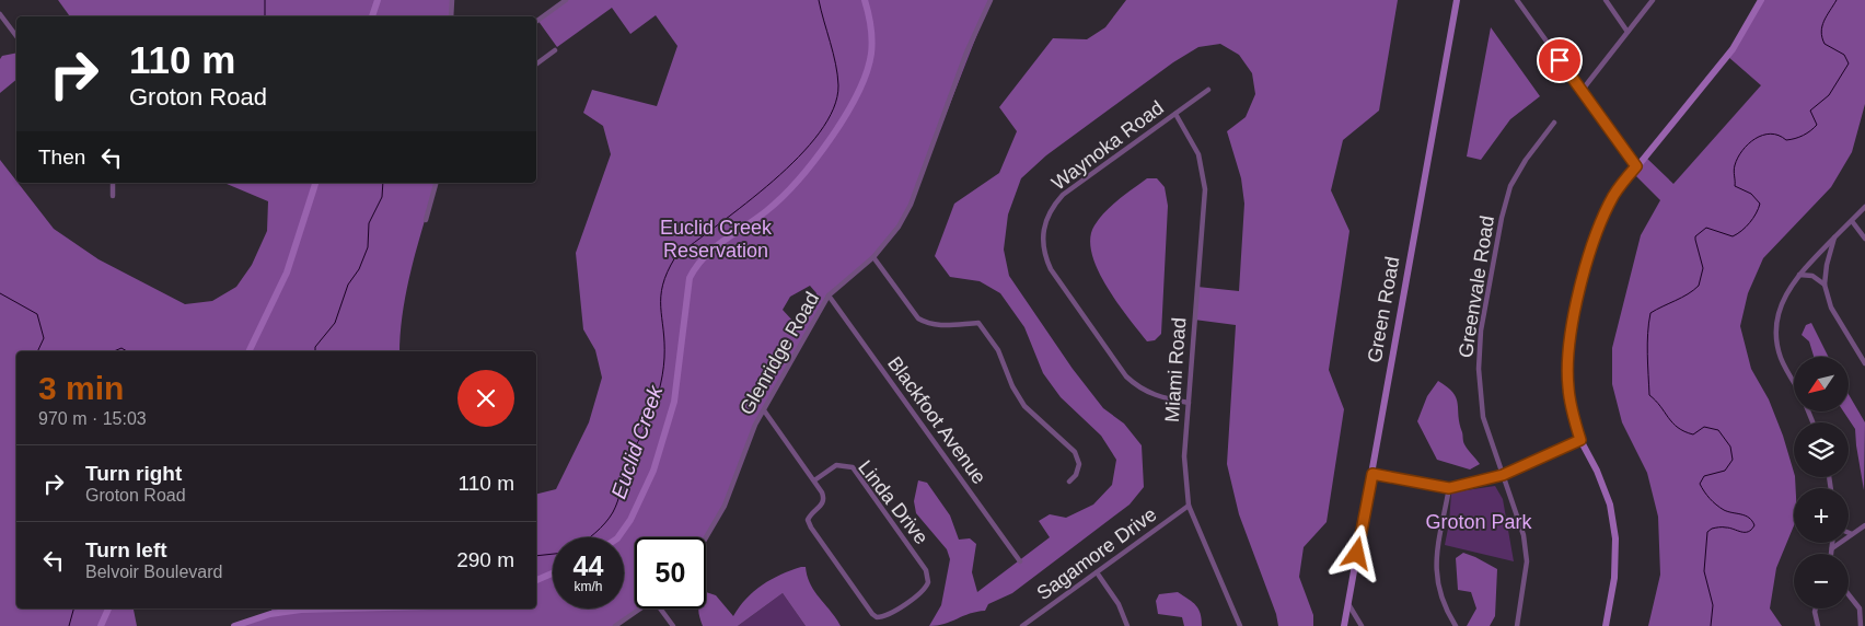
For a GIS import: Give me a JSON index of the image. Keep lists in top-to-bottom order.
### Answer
{
  "streets": {
    "street": [
      "Waynoka Road",
      "Greenvale Road",
      "Green Road",
      "Glenridge Road",
      "Miami Road",
      "Blackfoot Avenue",
      "Linda Drive",
      "Sagamore Drive"
    ]
  },
  "crossings": [
    ["Waynoka Road", "Miami Road"],
    ["Glenridge Road", "Blackfoot Avenue"],
    ["Miami Road", "Sagamore Drive"]
  ],
  "water": ["Euclid Creek"],
  "parks": ["Euclid Creek Reservation", "Groton Park"],
  "north": "bottom left",
  "page": {
    "turn": ["110 m", "Groton Road"],
    "then": "Then",
    "heading": ["3 min", "970 m · 15:03"],
    "map_buttons": ["+", "−"],
    "list": [
      {
        "name": "Turn right",
        "note": "Groton Road",
        "value": "110 m"
      },
      {
        "name": "Turn left",
        "note": "Belvoir Boulevard",
        "value": "290 m"
      }
    ],
    "speed": "44 km/h",
    "limit": "50"
  }
}
